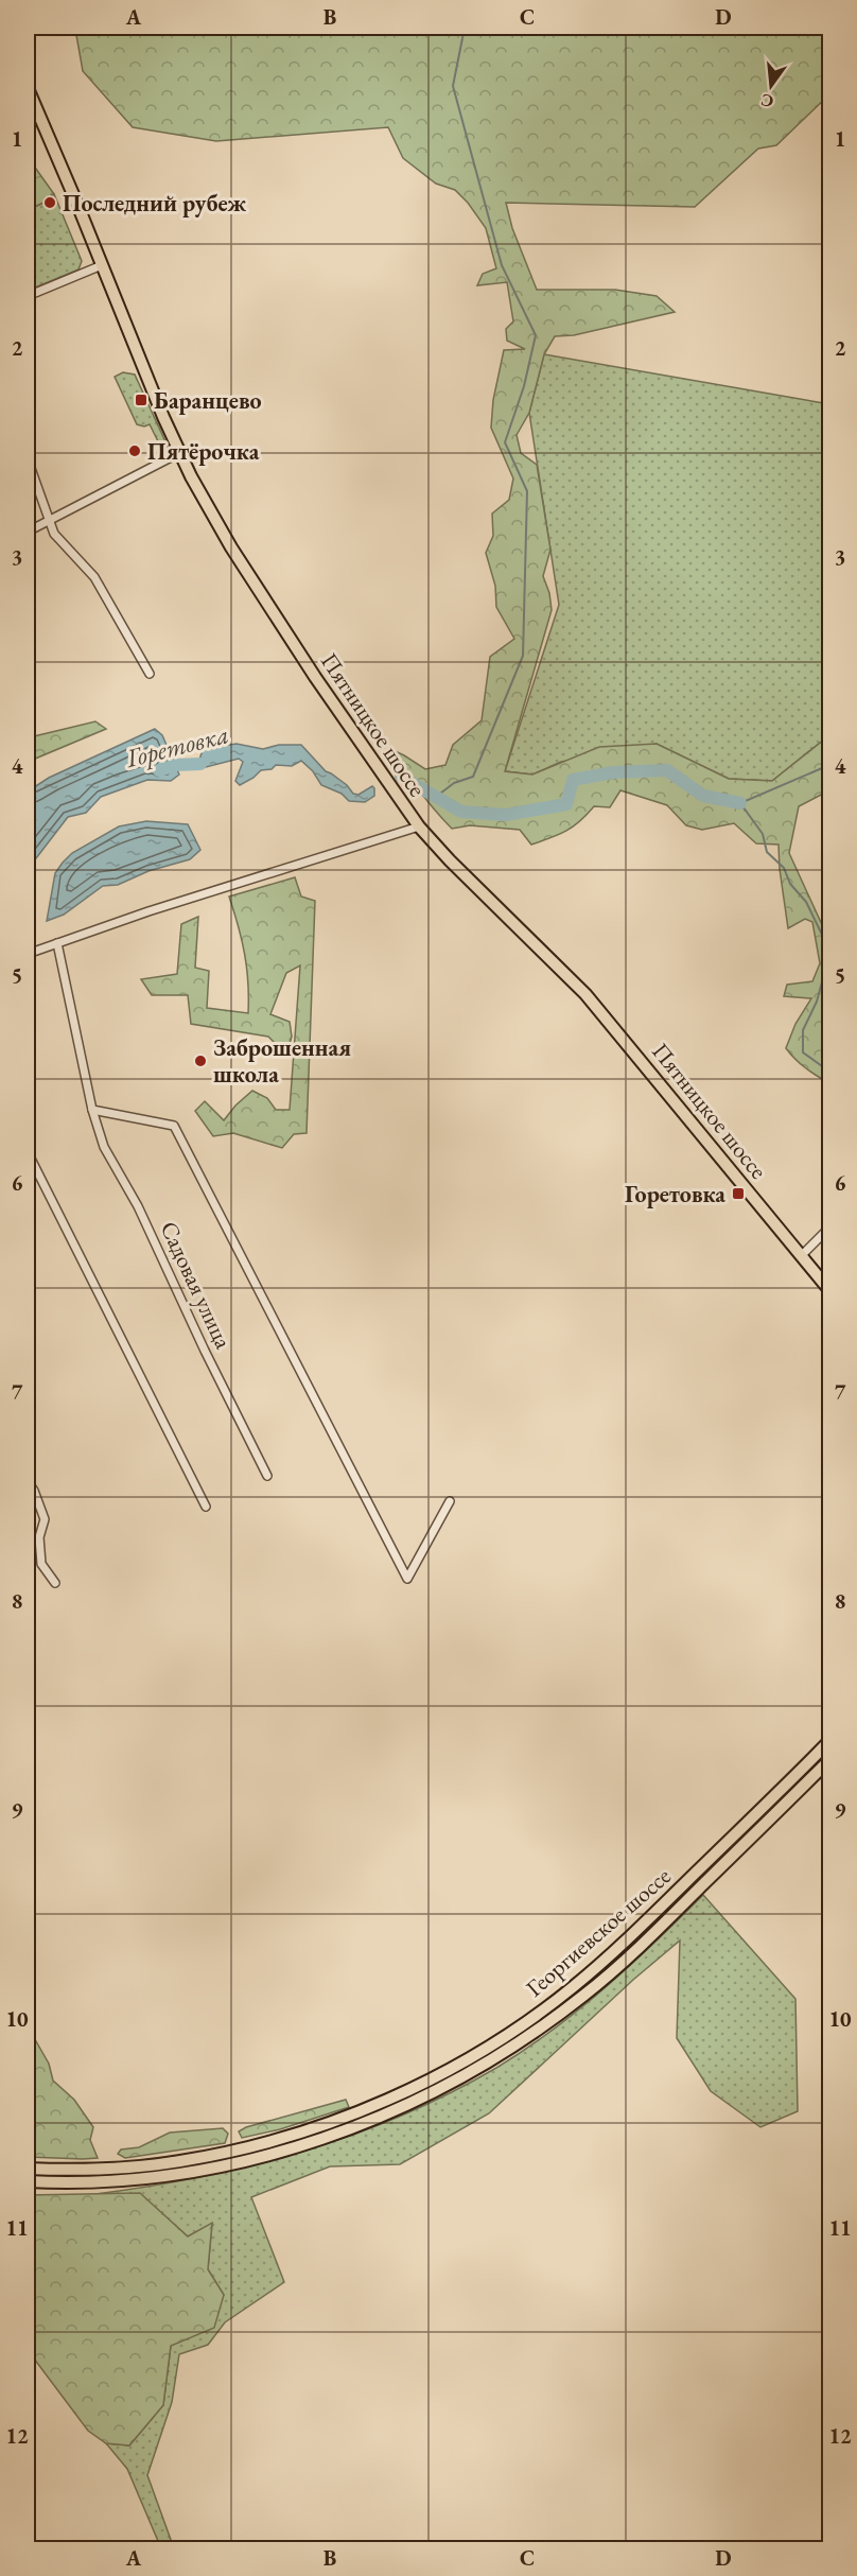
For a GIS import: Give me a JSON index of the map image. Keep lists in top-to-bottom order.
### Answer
{
  "streets": {
    "main road": ["Пятницкое шоссе", "Георгиевское шоссе"],
    "street": ["Садовая улица"]
  },
  "water": ["Горетовка"],
  "places": {
    "other": ["Последний рубеж", "Пятёрочка", "Заброшенная школа"],
    "transit": ["Баранцево", "Горетовка"]
  },
  "north": "bottom",
  "grid": {
    "columns": [
      "A",
      "B",
      "C",
      "D"
    ],
    "rows": [
      "1",
      "2",
      "3",
      "4",
      "5",
      "6",
      "7",
      "8",
      "9",
      "10",
      "11",
      "12"
    ]
  }
}
